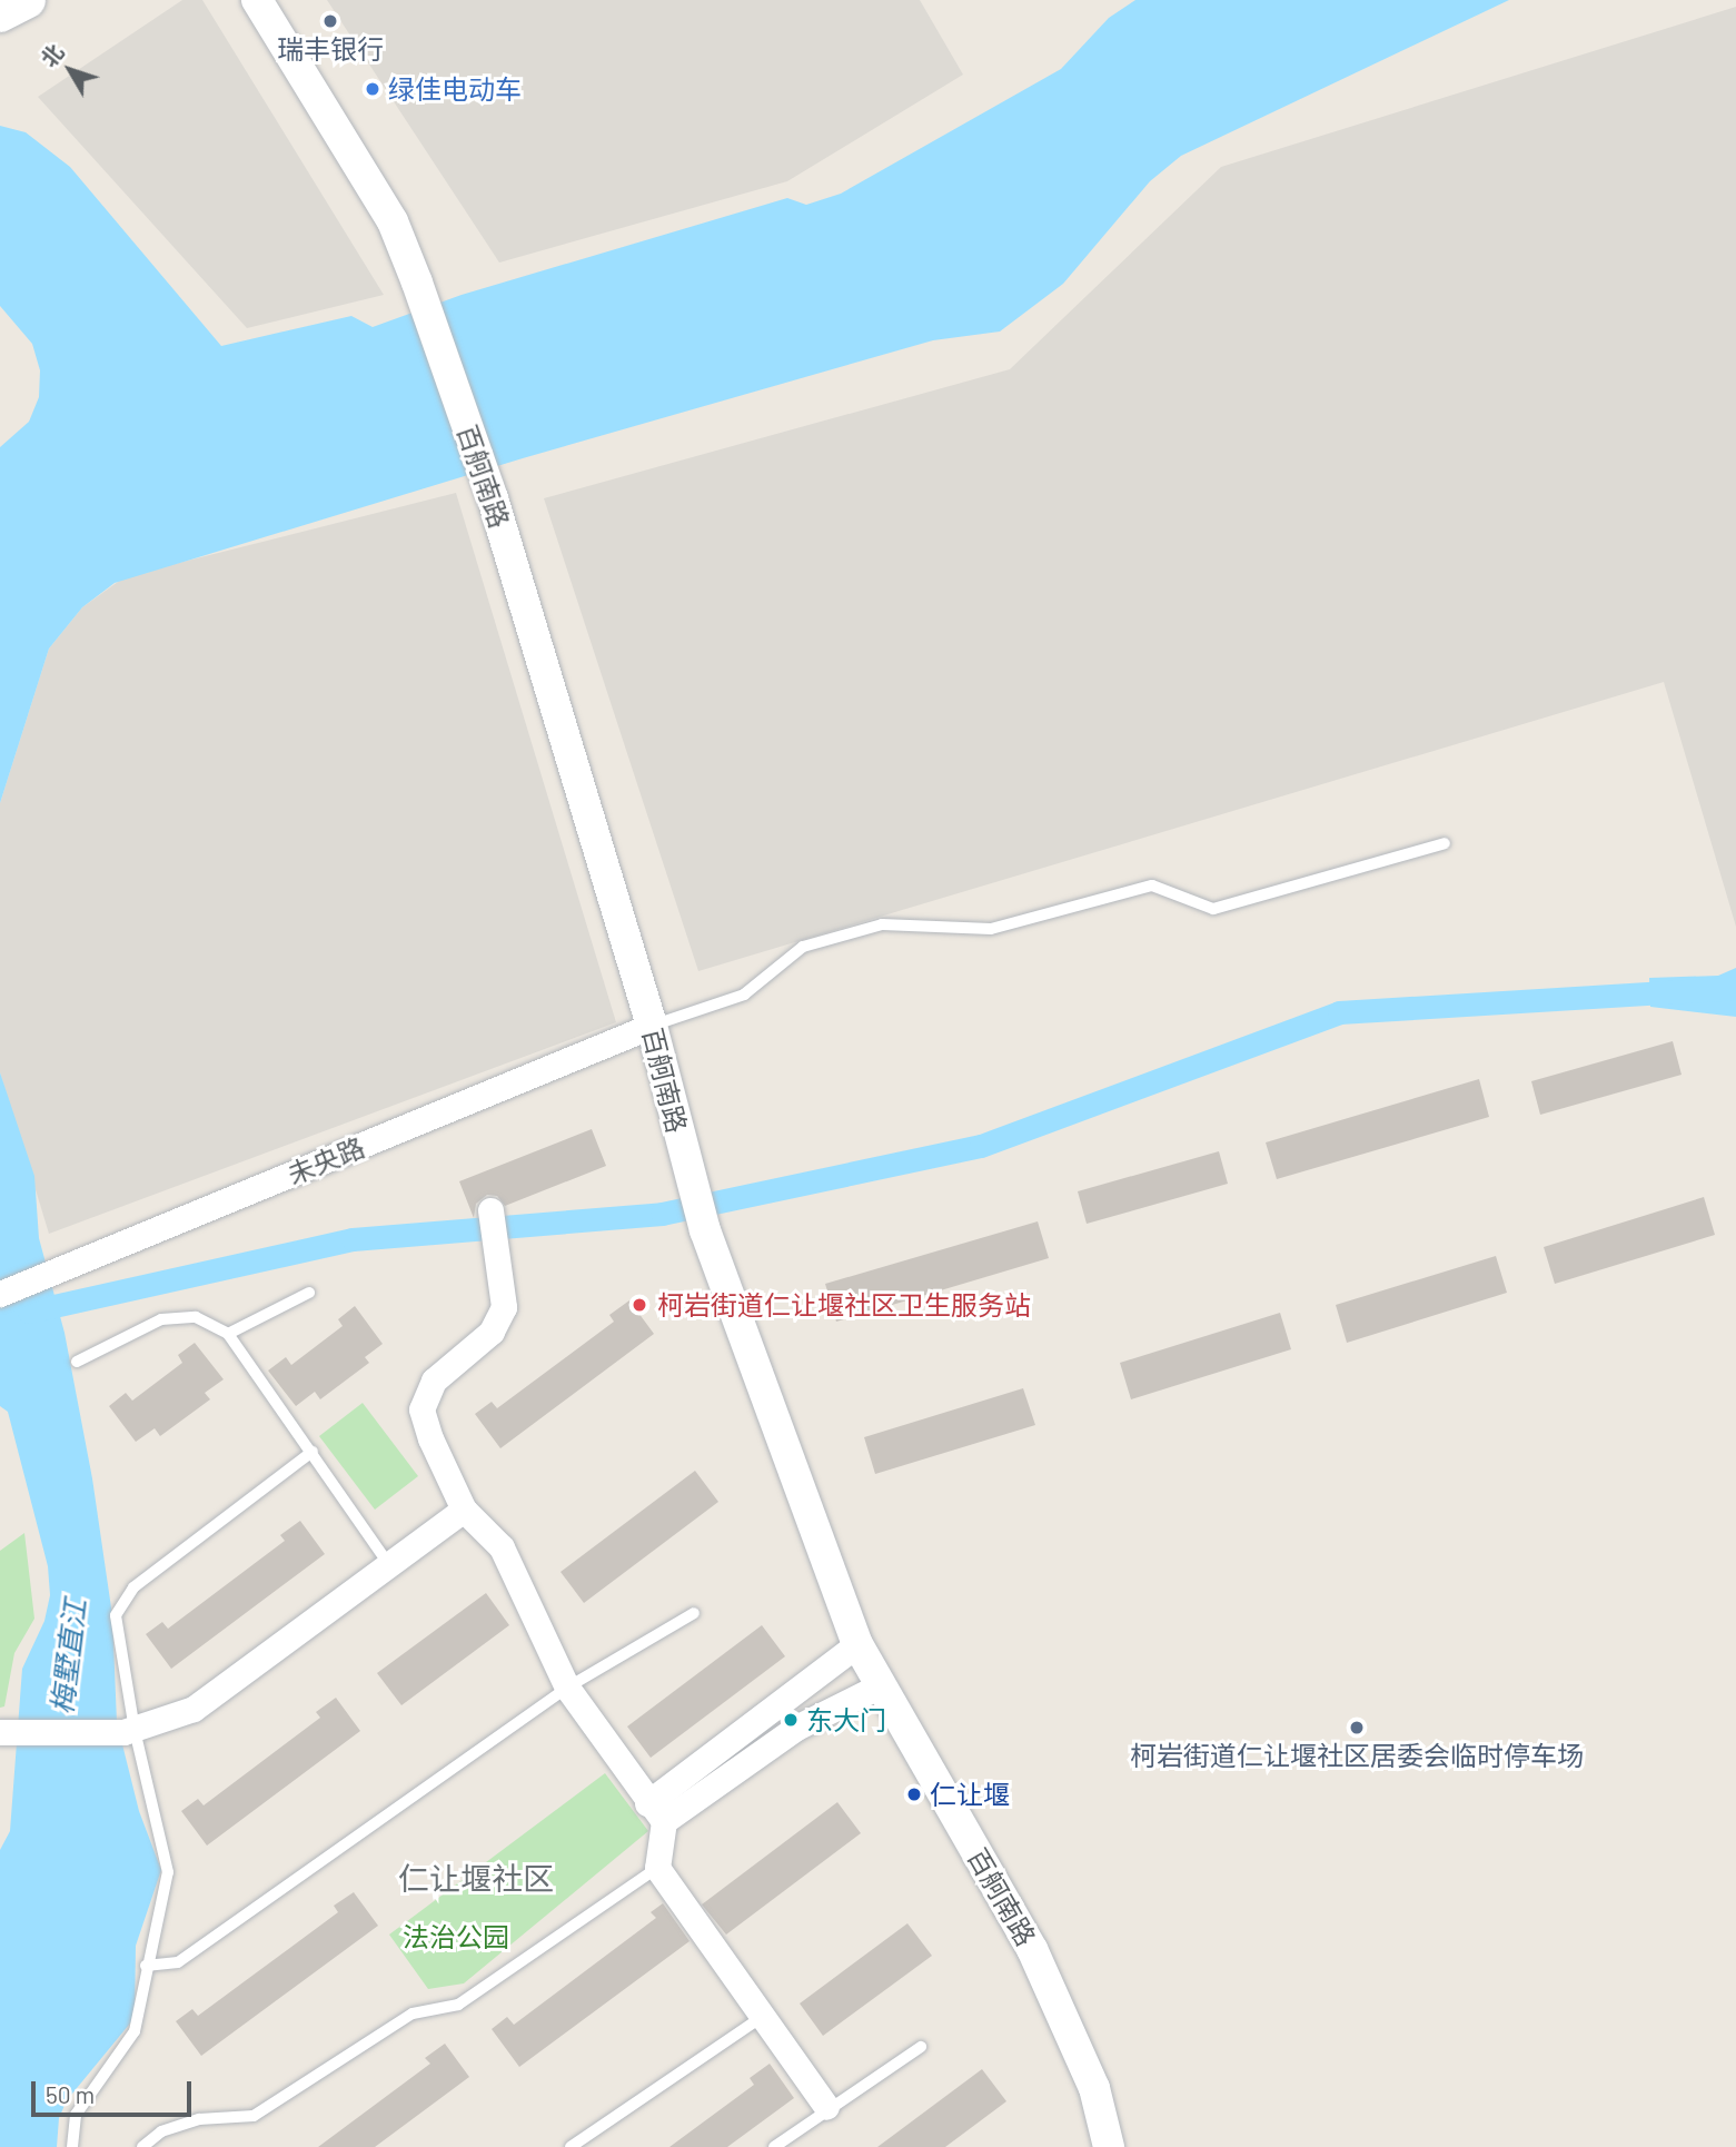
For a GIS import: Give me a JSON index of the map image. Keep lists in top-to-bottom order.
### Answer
{
  "streets": {
    "street": ["百舸南路", "未央路"]
  },
  "crossings": [
    ["百舸南路", "未央路"]
  ],
  "districts": ["仁让堰社区"],
  "water": ["梅墅直江"],
  "parks": ["法治公园"],
  "places": [
    "瑞丰银行",
    "绿佳电动车",
    "柯岩街道仁让堰社区卫生服务站",
    "东大门",
    "柯岩街道仁让堰社区居委会临时停车场",
    "仁让堰"
  ],
  "scale_bar": "50 m",
  "north": "top left"
}
